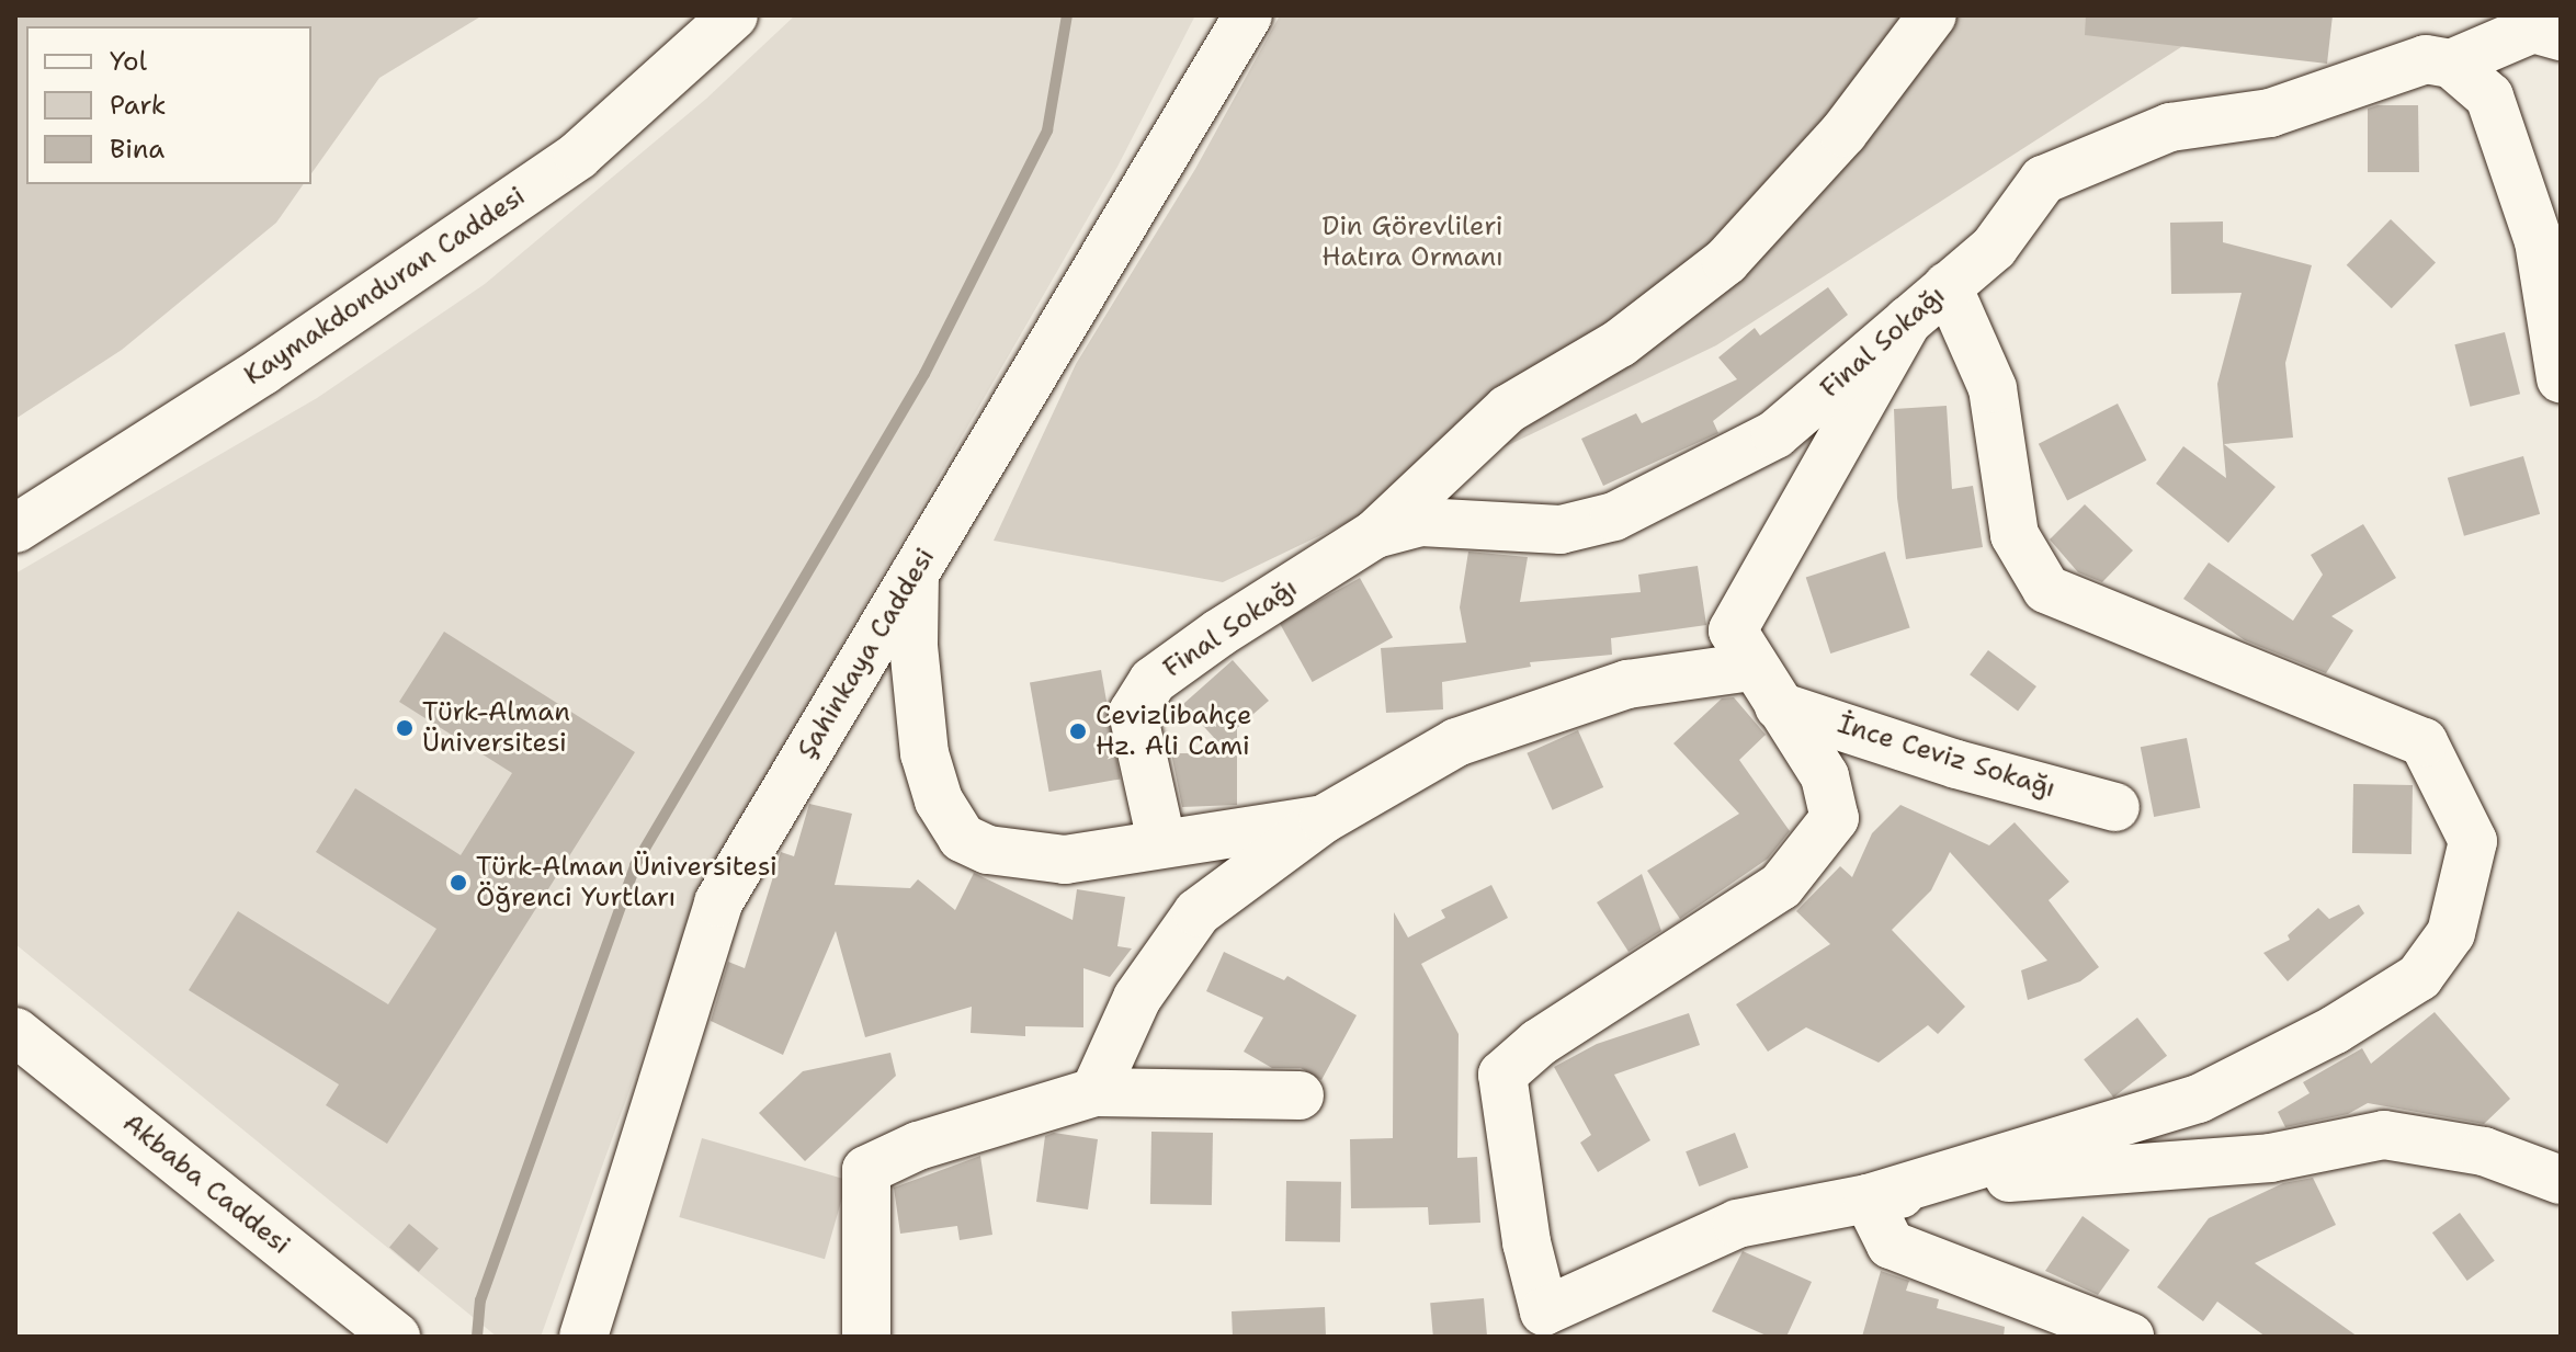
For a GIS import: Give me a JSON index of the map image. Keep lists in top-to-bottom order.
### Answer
{
  "streets": {
    "street": [
      "Kaymakdonduran Caddesi",
      "Final Sokağı",
      "Şahinkaya Caddesi",
      "İnce Ceviz Sokağı",
      "Akbaba Caddesi"
    ]
  },
  "parks": ["Din Görevlileri Hatıra Ormanı"],
  "places": ["Türk-Alman Üniversitesi", "Cevizlibahçe Hz. Ali Cami", "Türk-Alman Üniversitesi Öğrenci Yurtları"],
  "legend": ["Yol", "Park", "Bina"]
}
